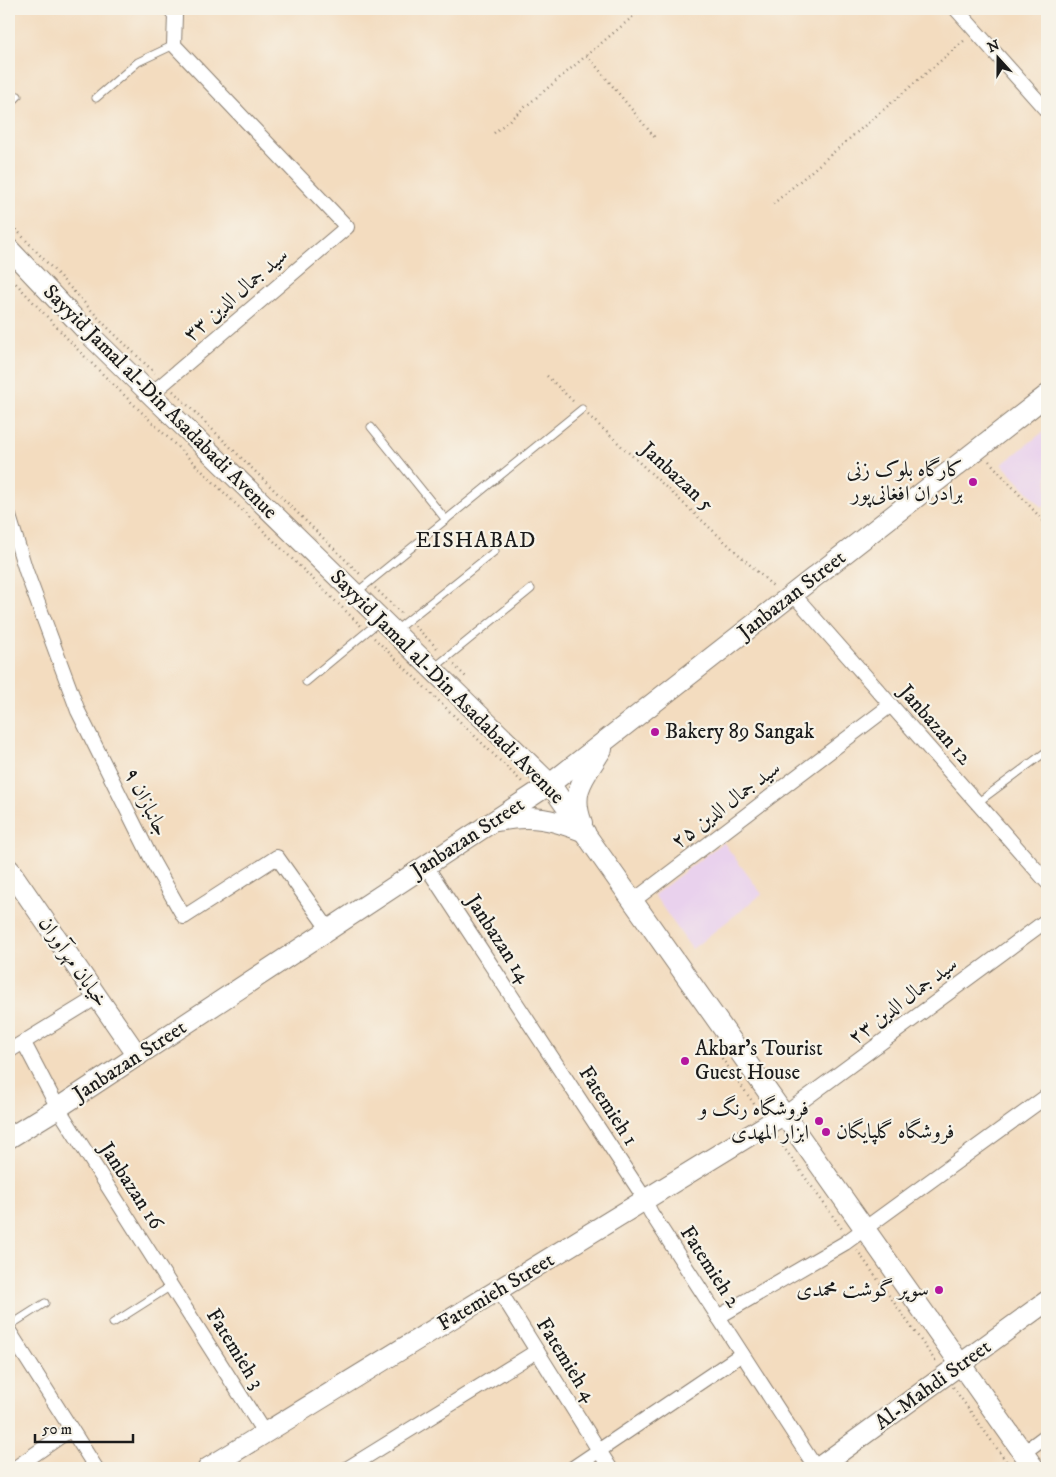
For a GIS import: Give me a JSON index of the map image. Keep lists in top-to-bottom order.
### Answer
{
  "streets": {
    "main road": [
      "Sayyid Jamal al-Din Asadabadi Avenue",
      "Janbazan Street",
      "خیابان مهرآوران",
      "Fatemieh Street",
      "Al-Mahdi Street"
    ],
    "street": [
      "سید جمال الدین ۳۳",
      "Janbazan 12",
      "جانبازان ۹",
      "سید جمال الدین ۲۵",
      "Janbazan 14",
      "سید جمال الدین ۲۳",
      "Fatemieh 1",
      "Janbazan 16",
      "Fatemieh 2",
      "Fatemieh 3",
      "Fatemieh 4"
    ],
    "path": ["Janbazan 5"]
  },
  "crossings": [
    ["سید جمال الدین ۳۳", "Sayyid Jamal al-Din Asadabadi Avenue"],
    ["Sayyid Jamal al-Din Asadabadi Avenue", "Janbazan Street"],
    ["Sayyid Jamal al-Din Asadabadi Avenue", "سید جمال الدین ۲۵"],
    ["Sayyid Jamal al-Din Asadabadi Avenue", "سید جمال الدین ۲۳"],
    ["Sayyid Jamal al-Din Asadabadi Avenue", "Fatemieh Street"],
    ["Sayyid Jamal al-Din Asadabadi Avenue", "Al-Mahdi Street"],
    ["Janbazan 5", "Janbazan Street"],
    ["Janbazan 5", "Janbazan 12"],
    ["Janbazan Street", "Janbazan 12"],
    ["Janbazan Street", "جانبازان ۹"],
    ["Janbazan Street", "Janbazan 14"],
    ["Janbazan Street", "خیابان مهرآوران"],
    ["Janbazan Street", "Janbazan 16"],
    ["Janbazan 12", "سید جمال الدین ۲۵"],
    ["Janbazan 14", "Fatemieh 1"],
    ["سید جمال الدین ۲۳", "Fatemieh Street"],
    ["Fatemieh 1", "Fatemieh 2"],
    ["Fatemieh 1", "Fatemieh Street"],
    ["Janbazan 16", "Fatemieh 3"],
    ["Fatemieh 2", "Fatemieh Street"],
    ["Fatemieh 2", "Al-Mahdi Street"],
    ["Fatemieh Street", "Fatemieh 3"],
    ["Fatemieh Street", "Fatemieh 4"]
  ],
  "districts": ["EISHABAD"],
  "places": [
    "کارگاه بلوک زنی برادران افغانی‌پور",
    "Bakery 89 Sangak",
    "Akbar's Tourist Guest House",
    "فروشگاه رنگ و ابزار المهدی",
    "فروشگاه گلپایگان",
    "سوپر گوشت محمدی"
  ],
  "scale_bar": "50 m",
  "north": "top"
}
